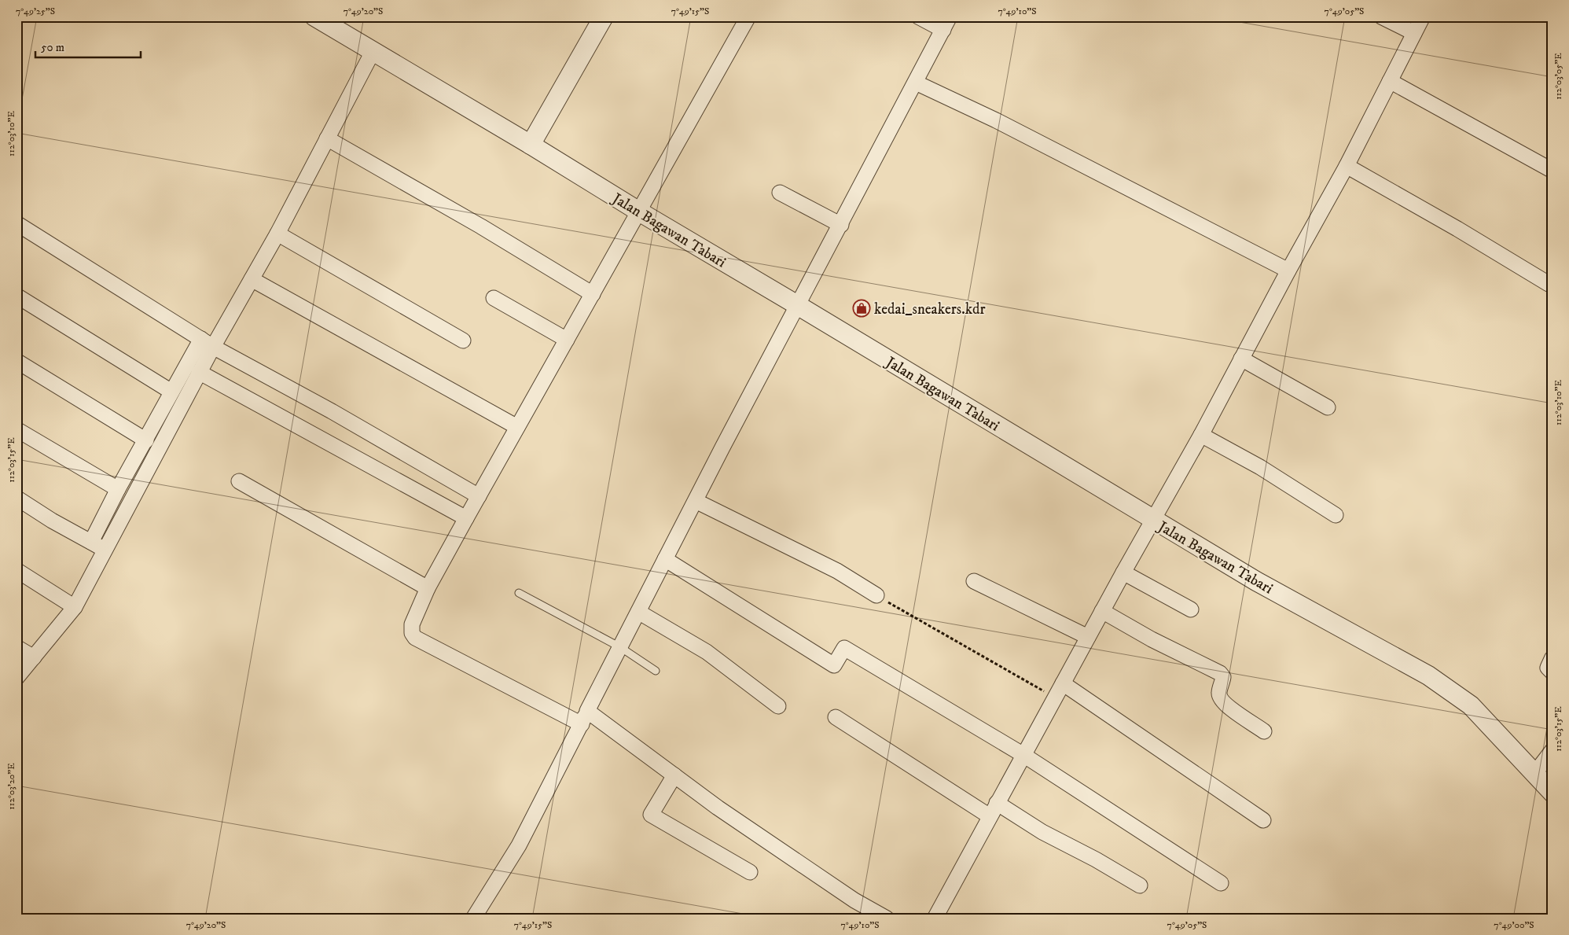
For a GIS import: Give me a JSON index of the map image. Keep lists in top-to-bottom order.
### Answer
{
  "streets": {
    "street": ["Jalan Bagawan Tabari"]
  },
  "places": {
    "shop": ["kedai_sneakers.kdr"]
  },
  "scale_bar": "50 m",
  "coordinates": [
    "7°49'25\"S",
    "7°49'20\"S",
    "7°49'15\"S",
    "7°49'10\"S",
    "7°49'05\"S",
    "112°03'05\"E",
    "112°03'10\"E",
    "112°03'15\"E",
    "112°03'20\"E",
    "7°49'00\"S"
  ]
}
